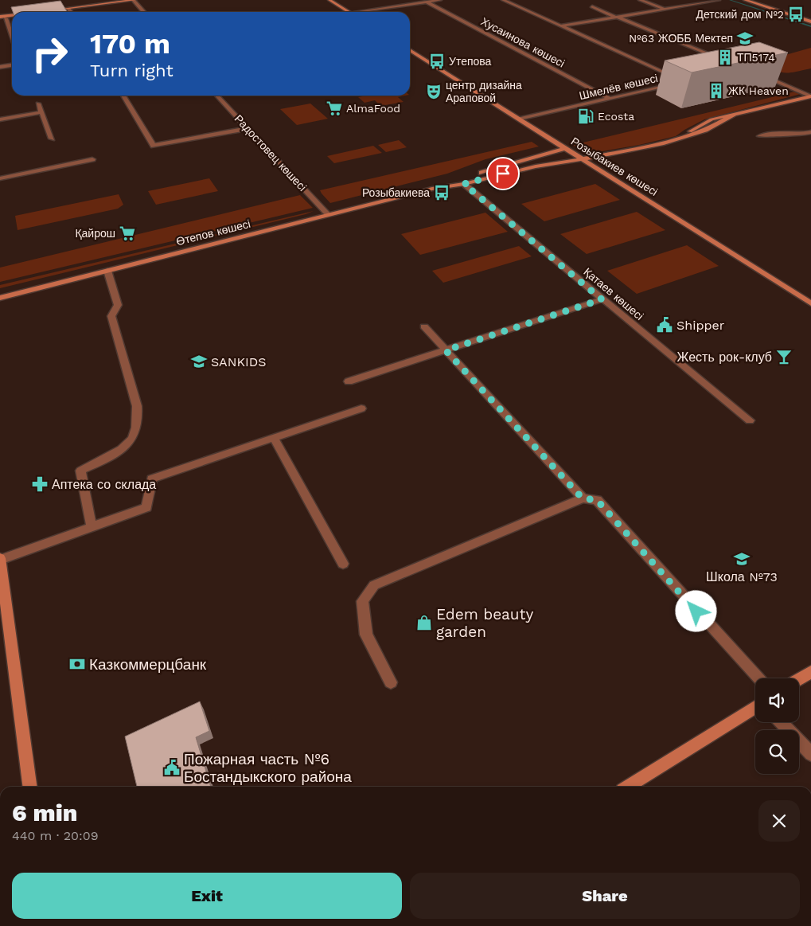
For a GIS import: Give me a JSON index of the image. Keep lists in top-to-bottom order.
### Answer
{
  "streets": {
    "street": [
      "Хусаинова көшесі",
      "Шмелёв көшесі",
      "Радостовец көшесі",
      "Розыбакиев көшесі",
      "Өтепов көшесі",
      "Қатаев көшесі"
    ]
  },
  "crossings": [
    ["Хусаинова көшесі", "Шмелёв көшесі"],
    ["Шмелёв көшесі", "Розыбакиев көшесі"],
    ["Радостовец көшесі", "Өтепов көшесі"],
    ["Розыбакиев көшесі", "Өтепов көшесі"],
    ["Өтепов көшесі", "Қатаев көшесі"]
  ],
  "places": {
    "bus stop": ["Детский дом №2", "Утепова", "Розыбакиева"],
    "school or university": ["№63 ЖОББ Мектеп", "SANKIDS", "Школа №73"],
    "building": ["ТП5174", "ЖК Heaven"],
    "theatre": ["центр дизайна Араповой"],
    "supermarket": ["AlmaFood", "Қайрош"],
    "fuel station": ["Ecosta"],
    "public building": ["Shipper", "Пожарная часть №6 Бостандыкского района"],
    "bar": ["Жесть рок-клуб"],
    "pharmacy": ["Аптека со склада"],
    "shop": ["Edem beauty garden"],
    "bank": ["Казкоммерцбанк"]
  },
  "page": {
    "turn": ["170 m", "Turn right"],
    "heading": ["6 min", "440 m · 20:09"],
    "buttons": ["Exit", "Share"]
  }
}
